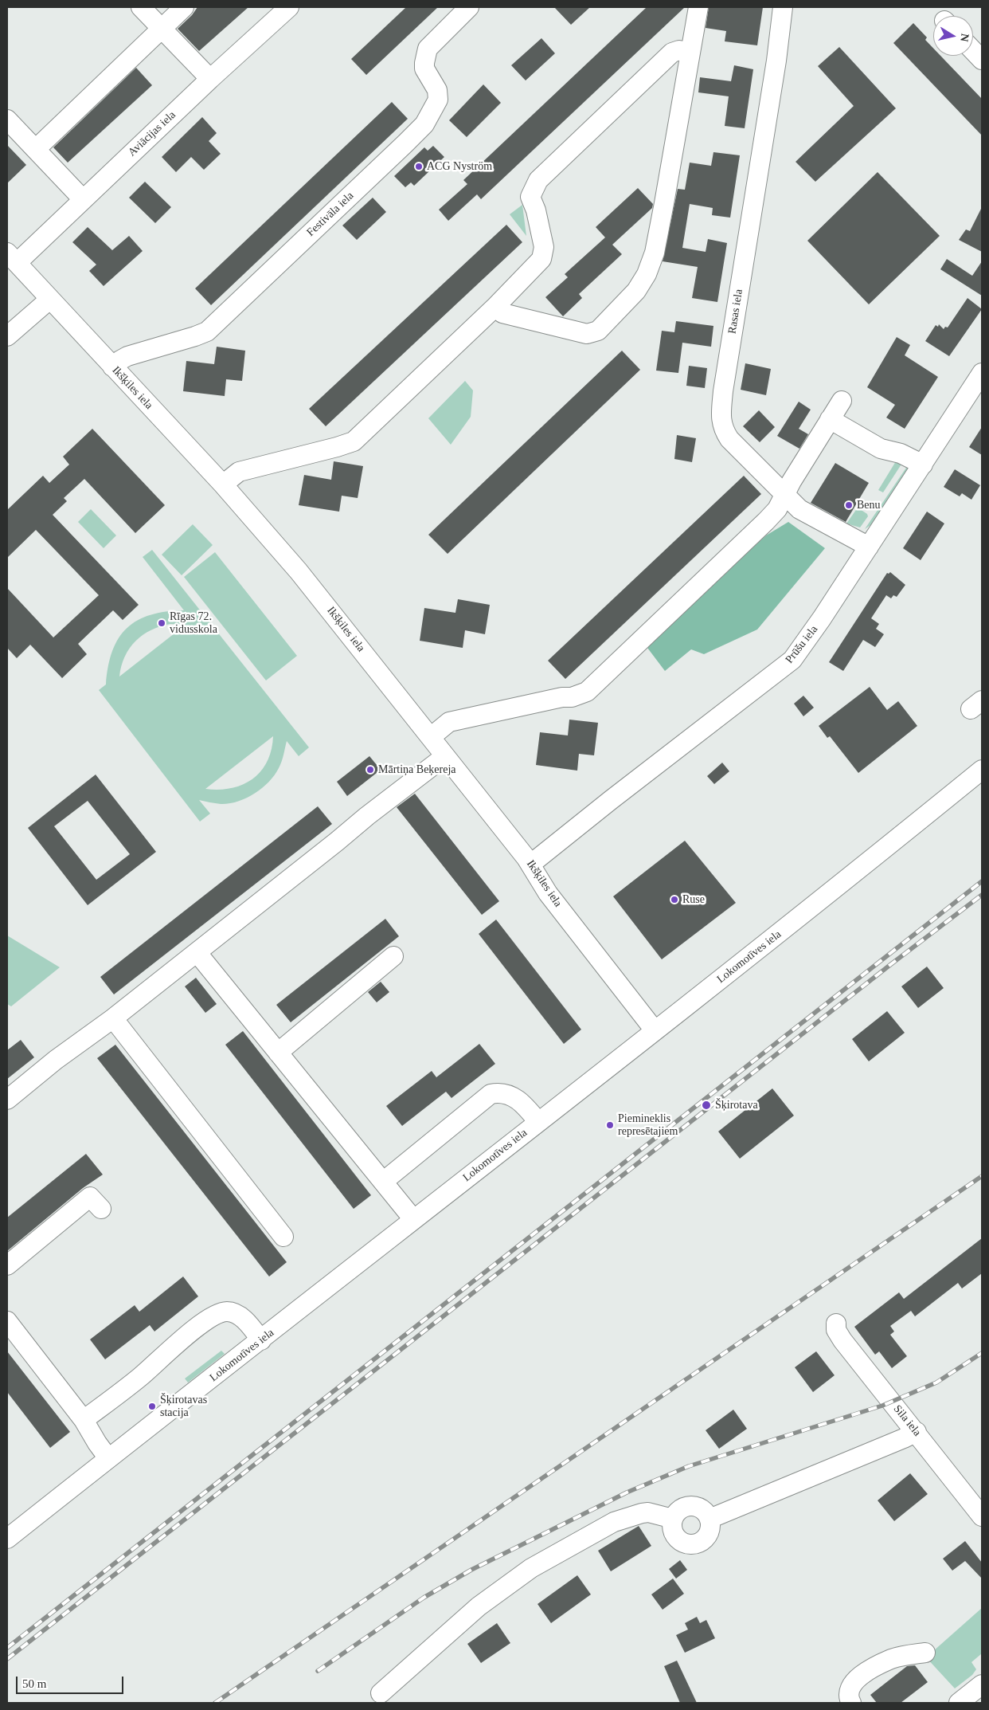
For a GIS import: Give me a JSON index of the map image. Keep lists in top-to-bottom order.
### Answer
{
  "streets": {
    "street": [
      "Aviācijas iela",
      "Festivāla iela",
      "Rasas iela",
      "Ikšķiles iela",
      "Prūšu iela",
      "Lokomotīves iela",
      "Sila iela"
    ]
  },
  "crossings": [
    ["Aviācijas iela", "Ikšķiles iela"],
    ["Festivāla iela", "Ikšķiles iela"],
    ["Rasas iela", "Prūšu iela"],
    ["Ikšķiles iela", "Prūšu iela"],
    ["Ikšķiles iela", "Lokomotīves iela"]
  ],
  "places": [
    "ACG Nyström",
    "Benu",
    "Rīgas 72. vidusskola",
    "Mārtiņa Beķereja",
    "Ruse",
    "Šķirotava",
    "Piemineklis represētajiem",
    "Šķirotavas stacija"
  ],
  "scale_bar": "50 m",
  "north": "right"
}
